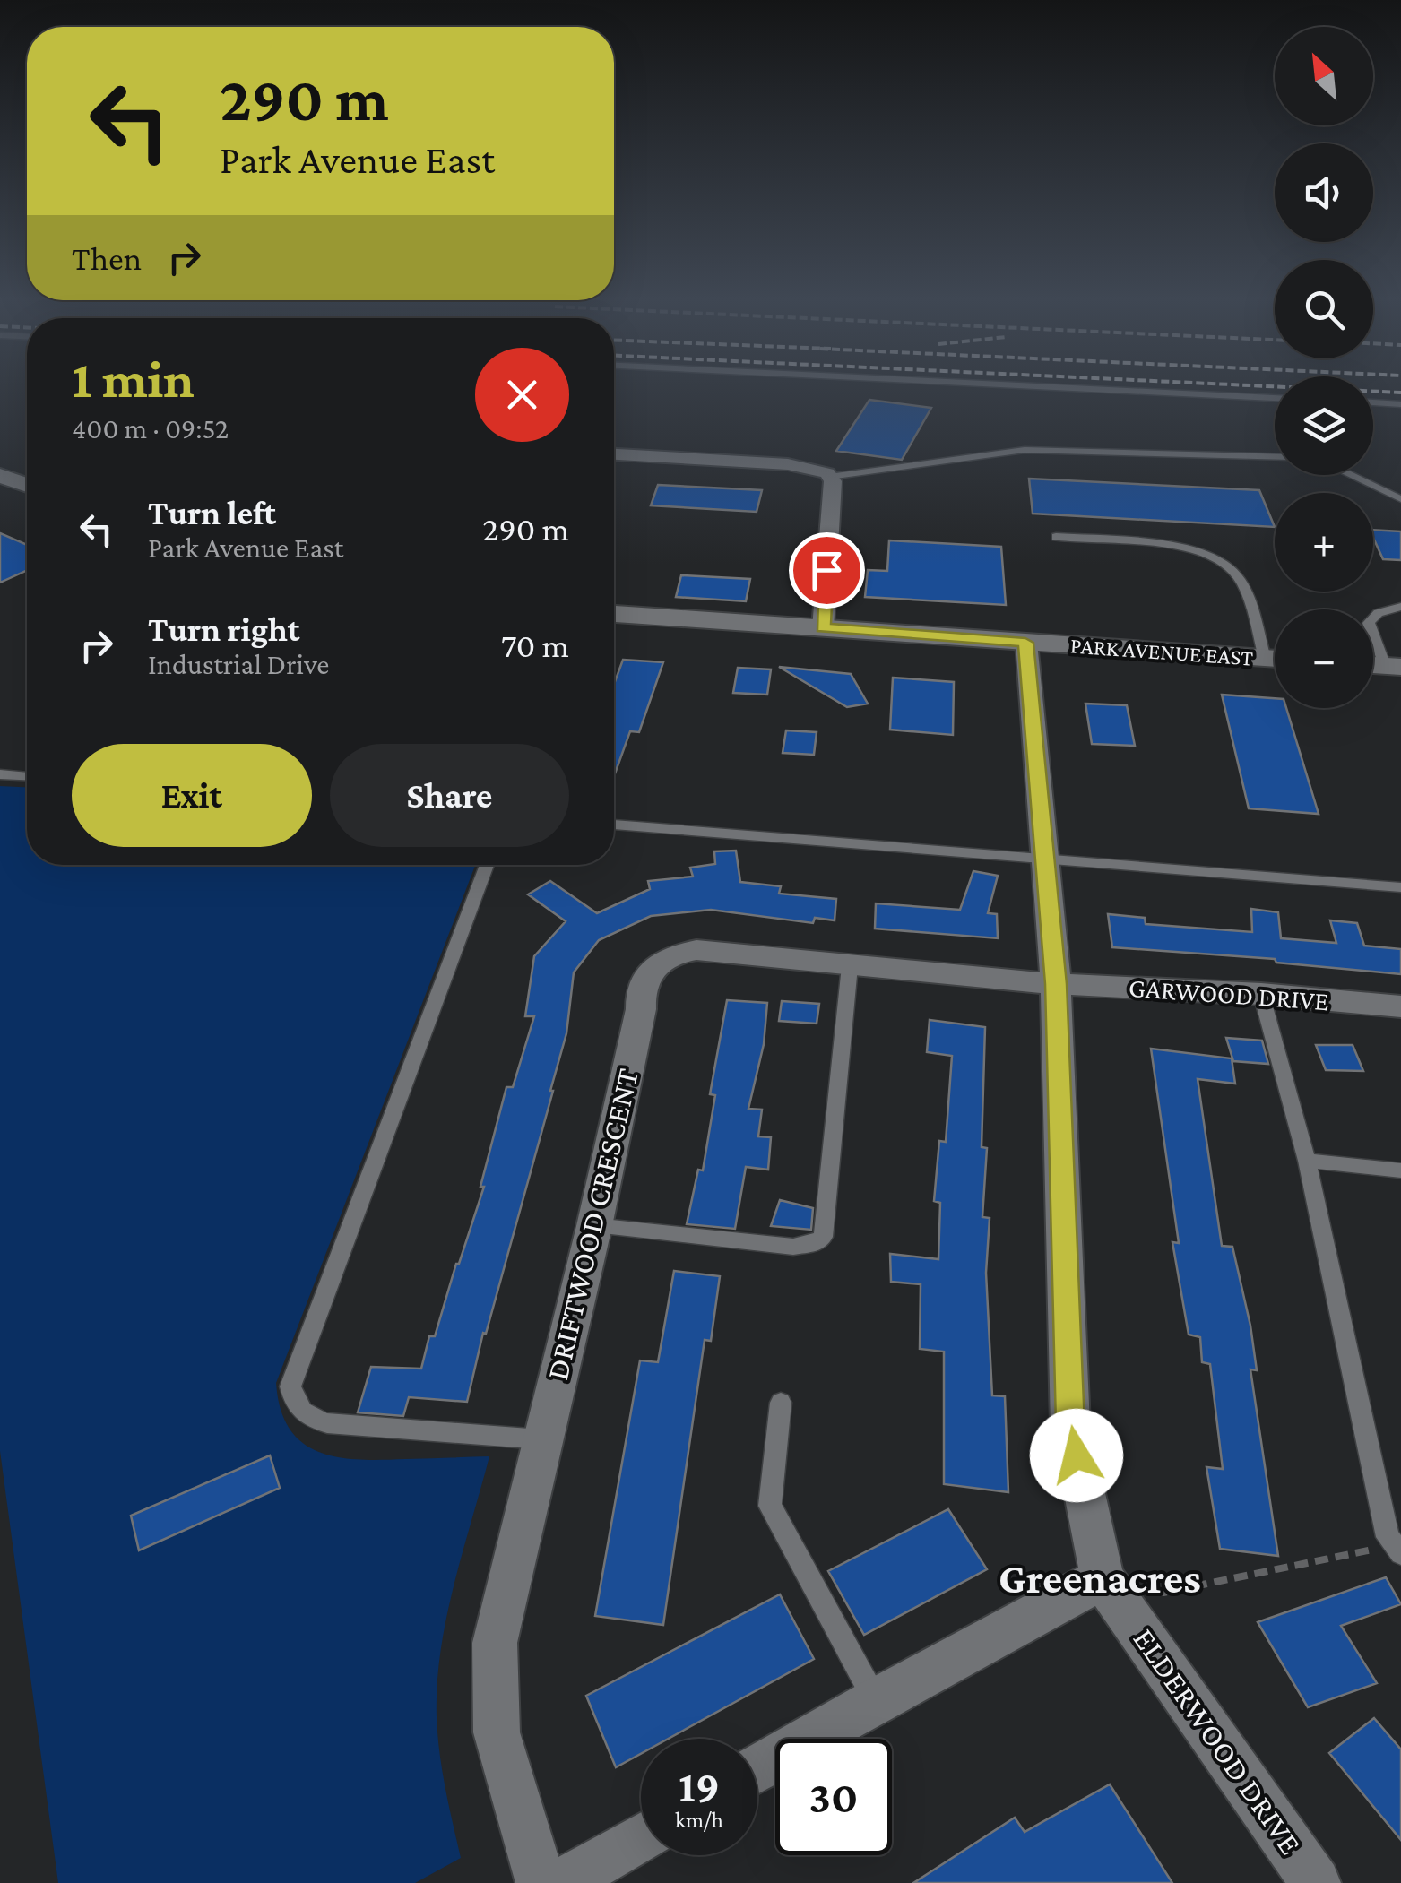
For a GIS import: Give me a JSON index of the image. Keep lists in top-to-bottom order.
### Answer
{
  "streets": {
    "street": [
      "PARK AVENUE EAST",
      "GARWOOD DRIVE",
      "DRIFTWOOD CRESCENT",
      "ELDERWOOD DRIVE"
    ]
  },
  "crossings": [
    ["PARK AVENUE EAST", "ELDERWOOD DRIVE"],
    ["GARWOOD DRIVE", "DRIFTWOOD CRESCENT"],
    ["GARWOOD DRIVE", "ELDERWOOD DRIVE"],
    ["DRIFTWOOD CRESCENT", "ELDERWOOD DRIVE"]
  ],
  "districts": ["Greenacres"],
  "north": "top left",
  "page": {
    "map_buttons": ["+", "−"],
    "turn": ["290 m", "Park Avenue East"],
    "then": "Then",
    "heading": ["1 min", "400 m · 09:52"],
    "list": [
      {
        "name": "Turn left",
        "note": "Park Avenue East",
        "value": "290 m"
      },
      {
        "name": "Turn right",
        "note": "Industrial Drive",
        "value": "70 m"
      }
    ],
    "buttons": ["Exit", "Share"],
    "speed": "19 km/h",
    "limit": "30"
  }
}
